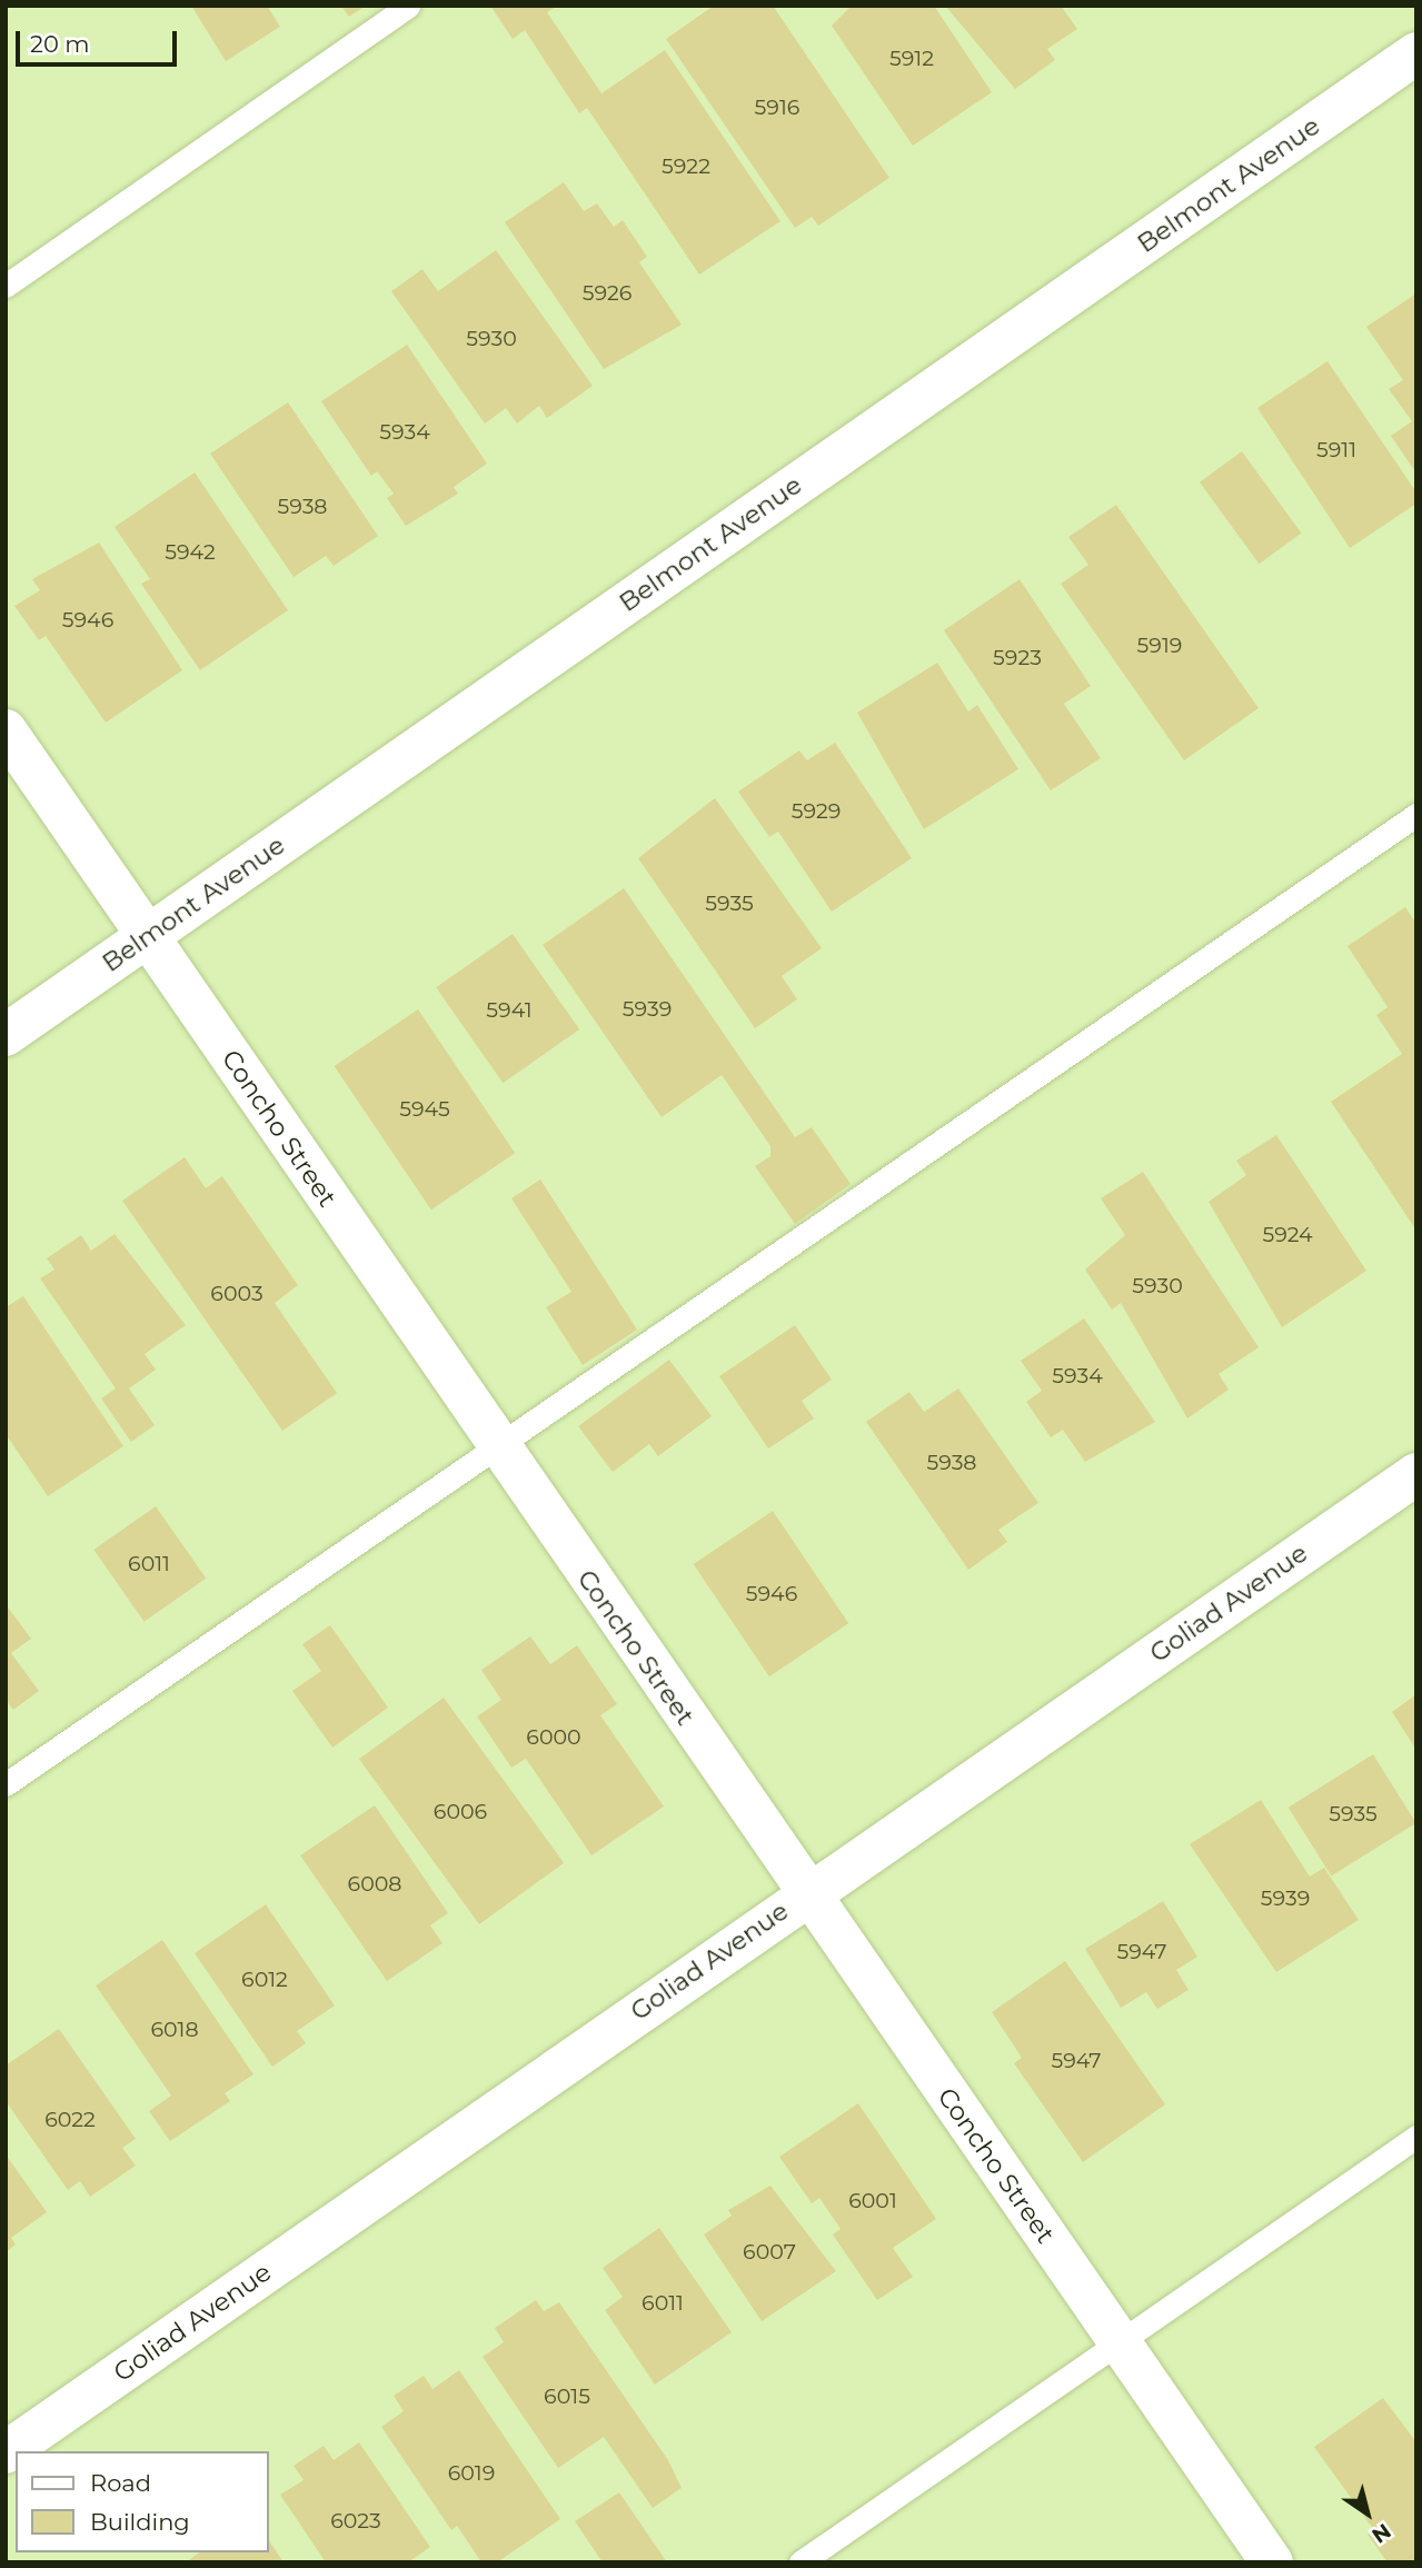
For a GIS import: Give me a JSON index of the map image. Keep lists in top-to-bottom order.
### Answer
{
  "streets": {
    "street": ["Belmont Avenue", "Concho Street", "Goliad Avenue"]
  },
  "crossings": [
    ["Belmont Avenue", "Concho Street"],
    ["Concho Street", "Goliad Avenue"]
  ],
  "house_numbers": [
    "5912",
    "5916",
    "5922",
    "5926",
    "5930",
    "5934",
    "5911",
    "5938",
    "5942",
    "5946",
    "5919",
    "5923",
    "5929",
    "5935",
    "5939",
    "5941",
    "5945",
    "5924",
    "5930",
    "6003",
    "5934",
    "5938",
    "6011",
    "5946",
    "6000",
    "6006",
    "5935",
    "6008",
    "5939",
    "5947",
    "6012",
    "6018",
    "5947",
    "6022",
    "6001",
    "6007",
    "6011",
    "6015",
    "6019",
    "6023"
  ],
  "legend": ["Road", "Building"],
  "scale_bar": "20 m",
  "north": "bottom right"
}
